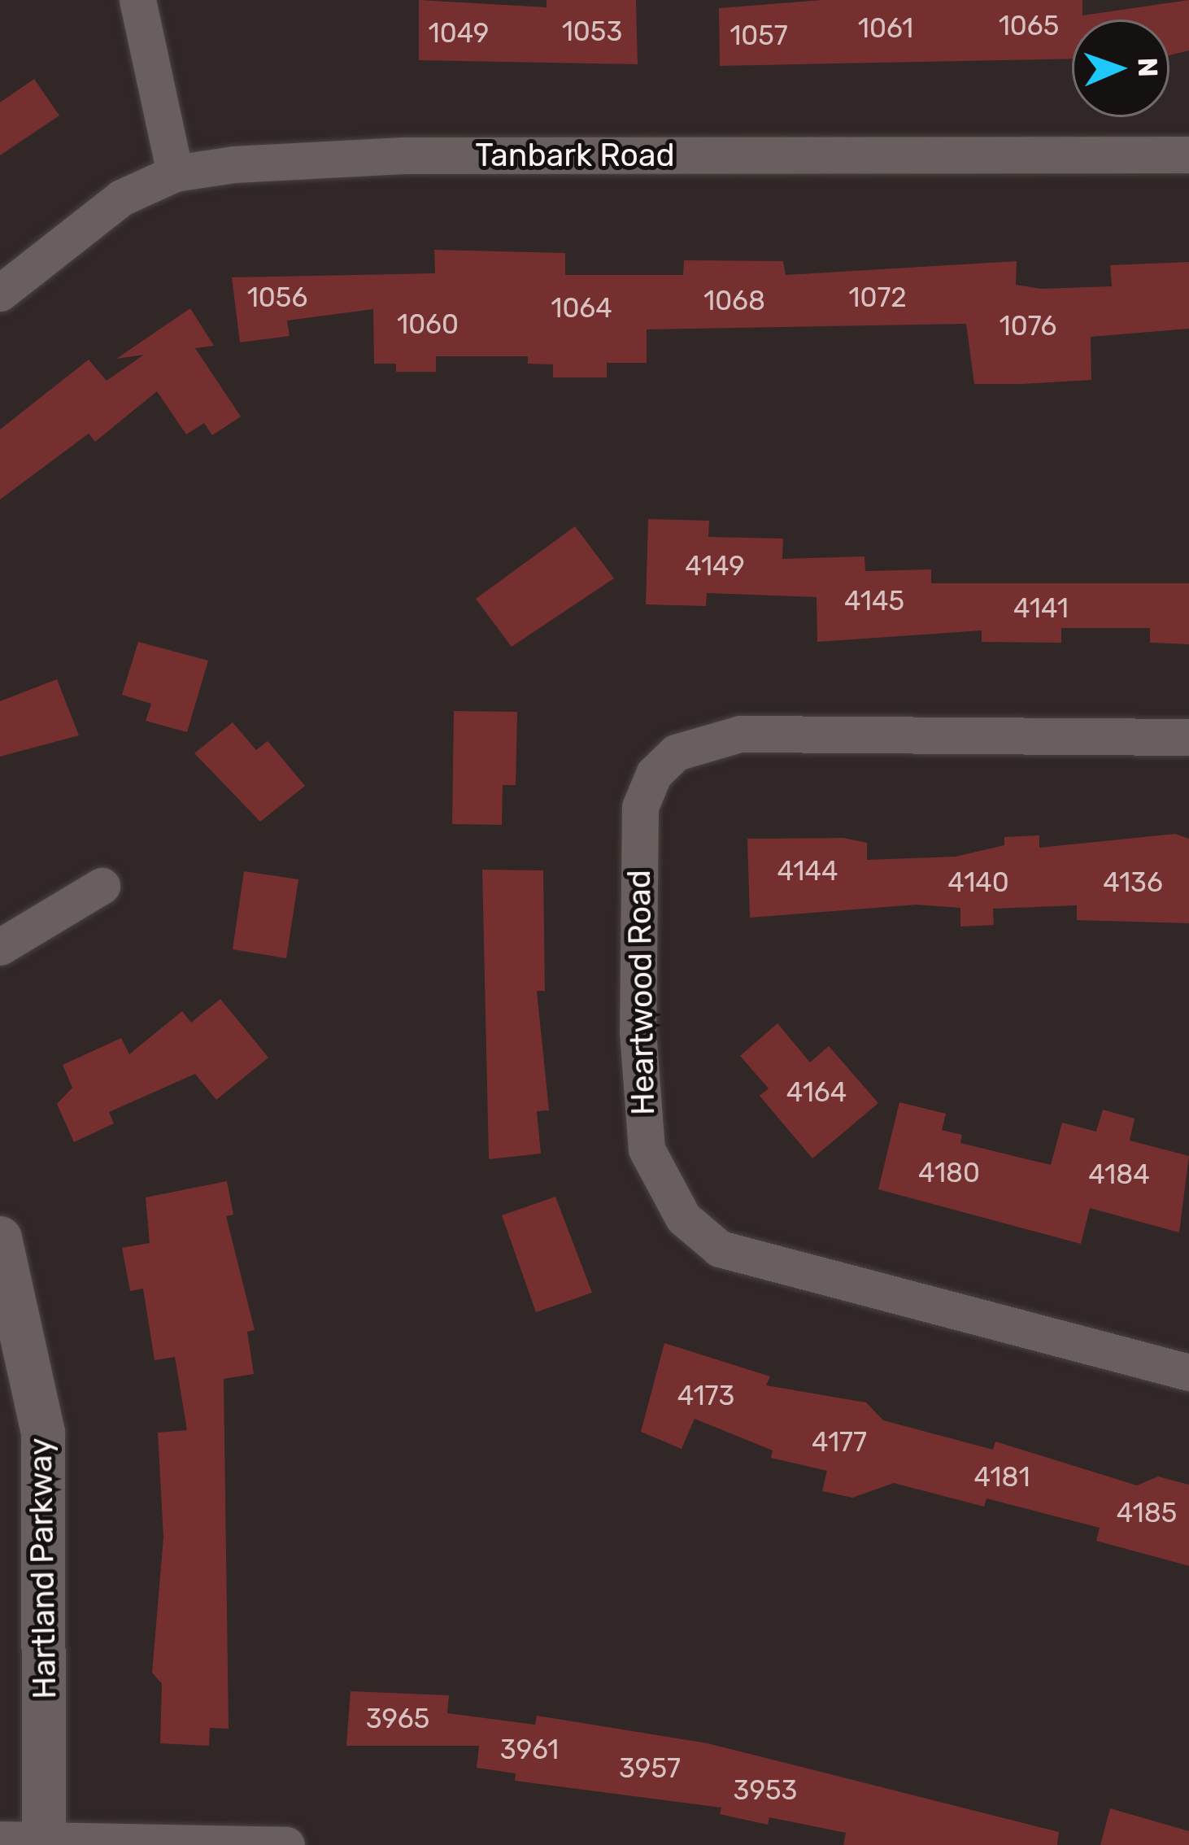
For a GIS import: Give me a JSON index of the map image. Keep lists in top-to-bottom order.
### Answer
{
  "streets": {
    "street": ["Tanbark Road", "Heartwood Road", "Hartland Parkway"]
  },
  "house_numbers": [
    "1065",
    "1061",
    "1053",
    "1049",
    "1057",
    "1056",
    "1072",
    "1068",
    "1064",
    "1060",
    "1076",
    "4149",
    "4145",
    "4141",
    "4144",
    "4140",
    "4136",
    "4164",
    "4180",
    "4184",
    "4173",
    "4177",
    "4181",
    "4185",
    "3965",
    "3961",
    "3957",
    "3953"
  ],
  "north": "right"
}
